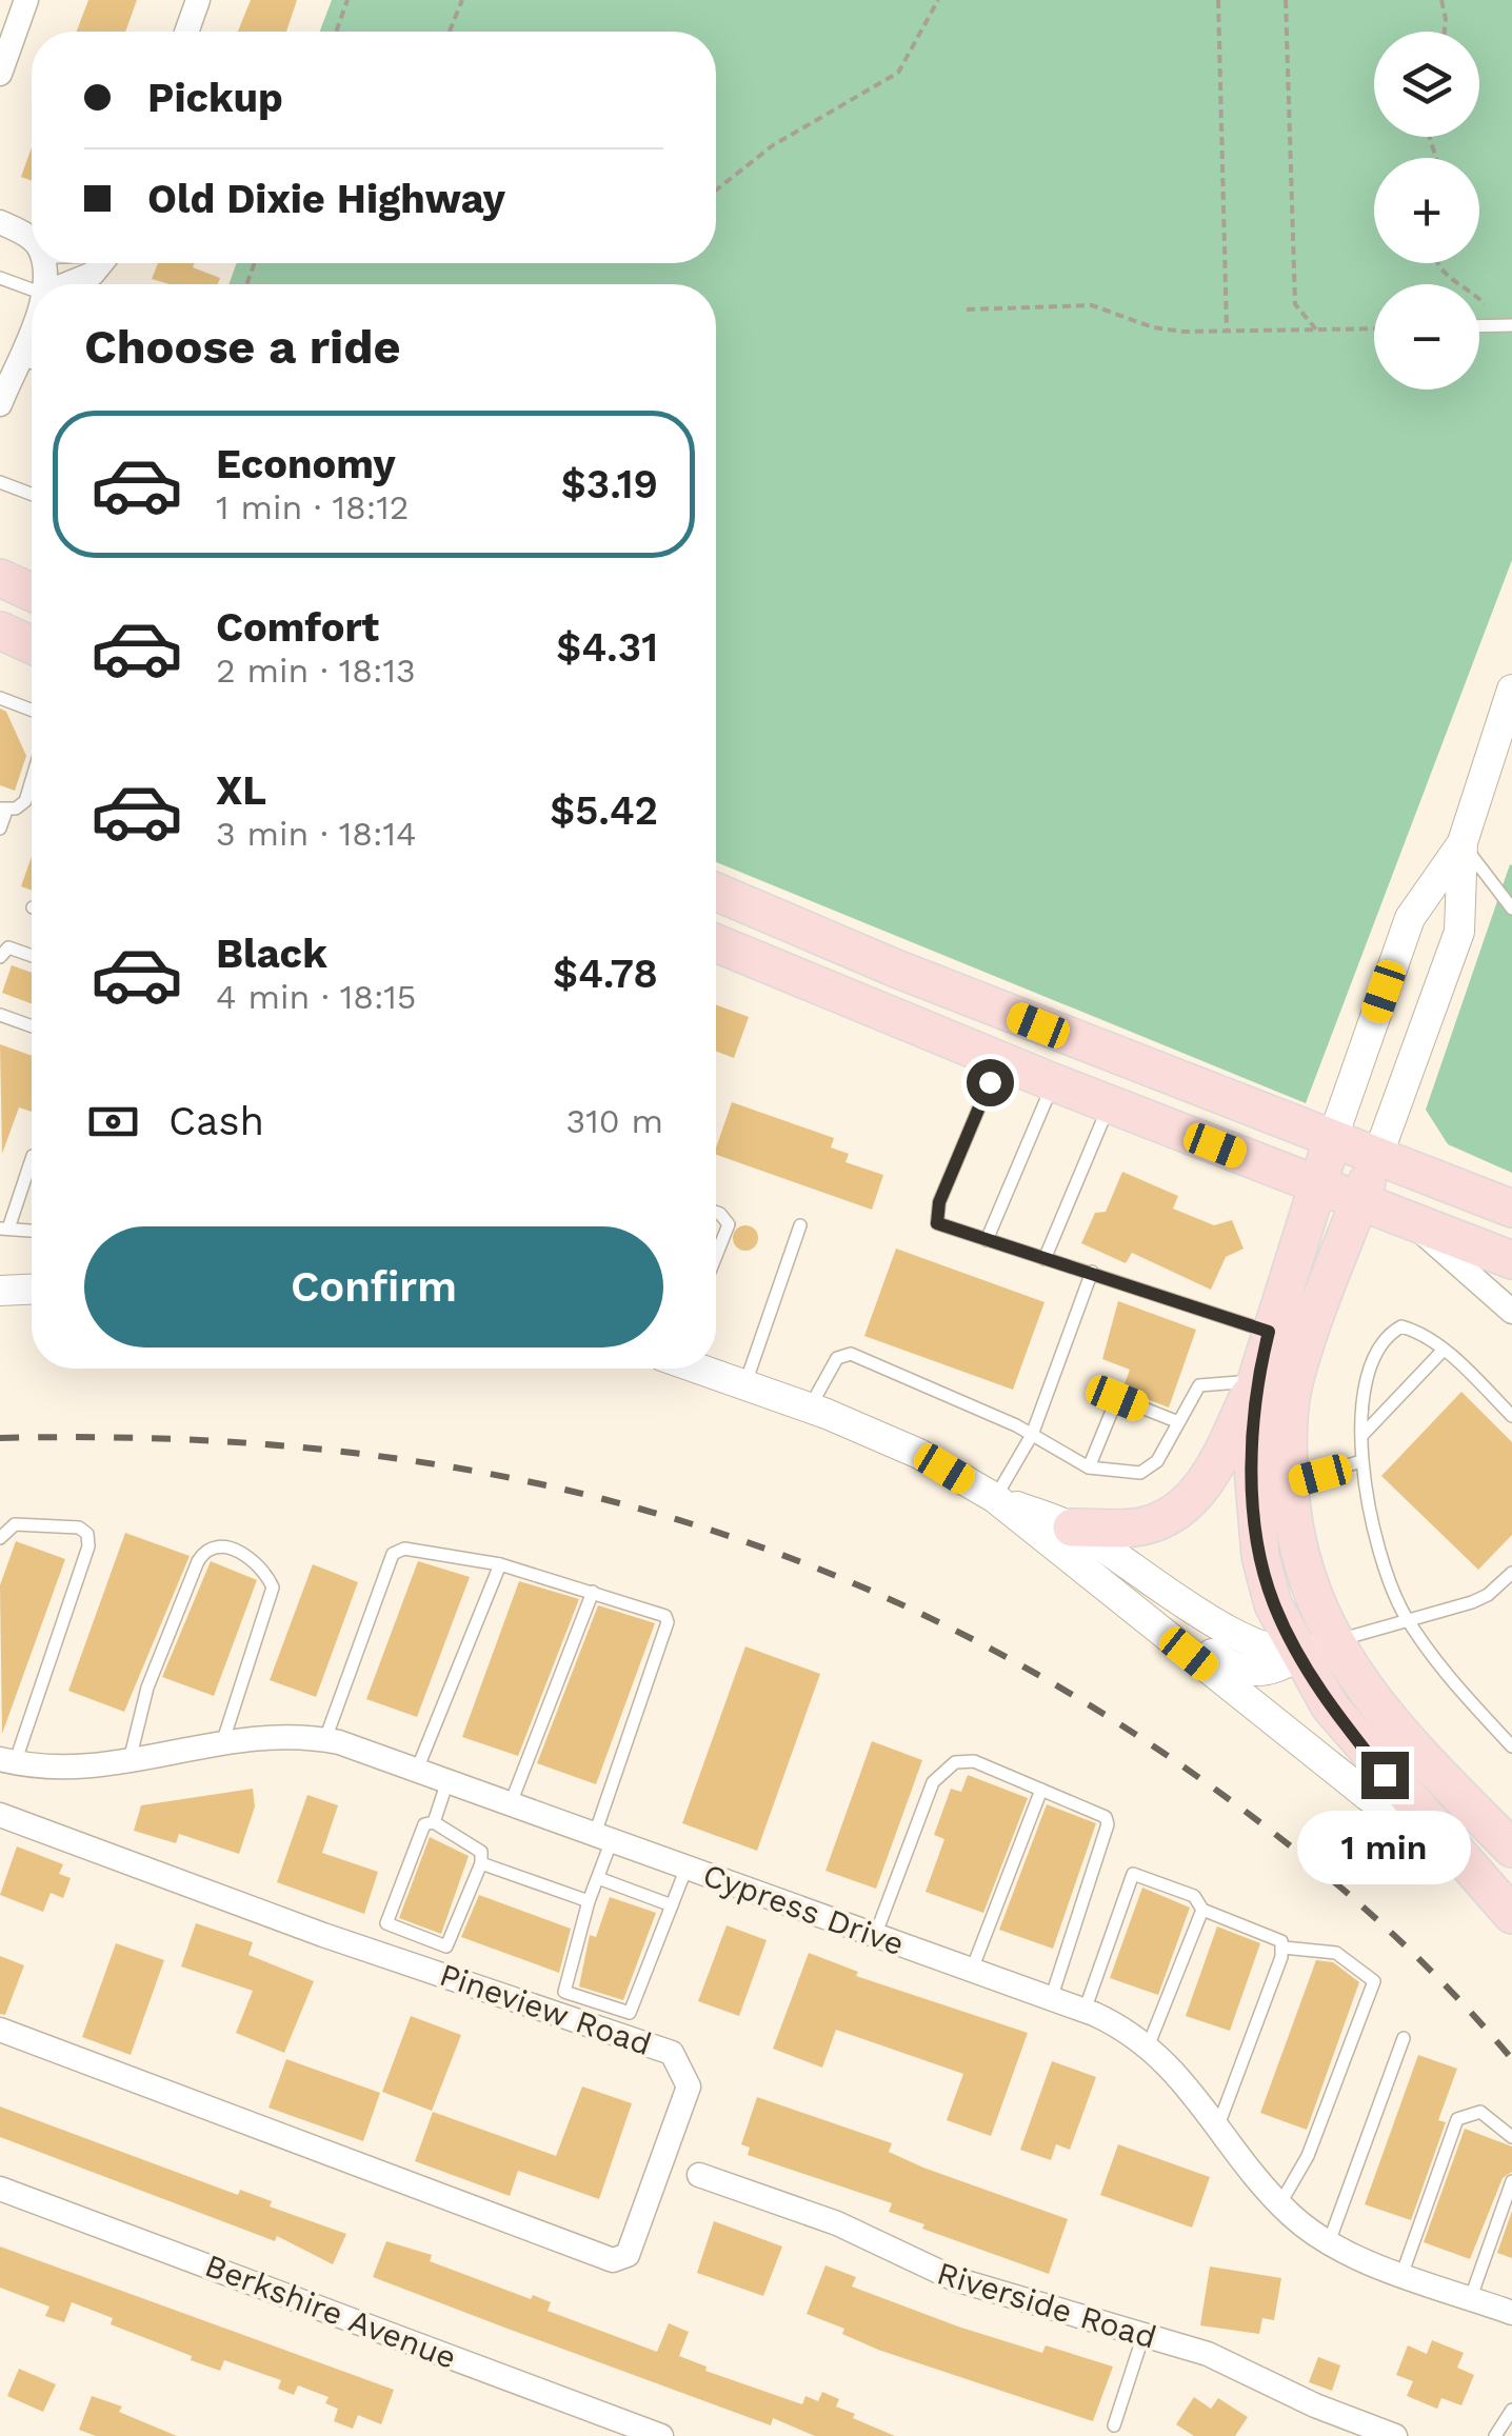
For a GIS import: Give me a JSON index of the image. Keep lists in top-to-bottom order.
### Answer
{
  "streets": {
    "street": [
      "Cypress Drive",
      "Pineview Road",
      "Riverside Road",
      "Berkshire Avenue"
    ]
  },
  "page": {
    "map_buttons": ["+", "−"],
    "banner": ["Pickup", "Old Dixie Highway"],
    "heading": "Choose a ride",
    "list": [
      {
        "name": "Economy",
        "note": "1 min · 18:12",
        "value": "$3.19"
      },
      {
        "name": "Comfort",
        "note": "2 min · 18:13",
        "value": "$4.31"
      },
      {
        "name": "XL",
        "note": "3 min · 18:14",
        "value": "$5.42"
      },
      {
        "name": "Black",
        "note": "4 min · 18:15",
        "value": "$4.78"
      }
    ],
    "pay": ["Cash", "310 m"],
    "buttons": "Confirm",
    "bubble": "1 min"
  }
}
